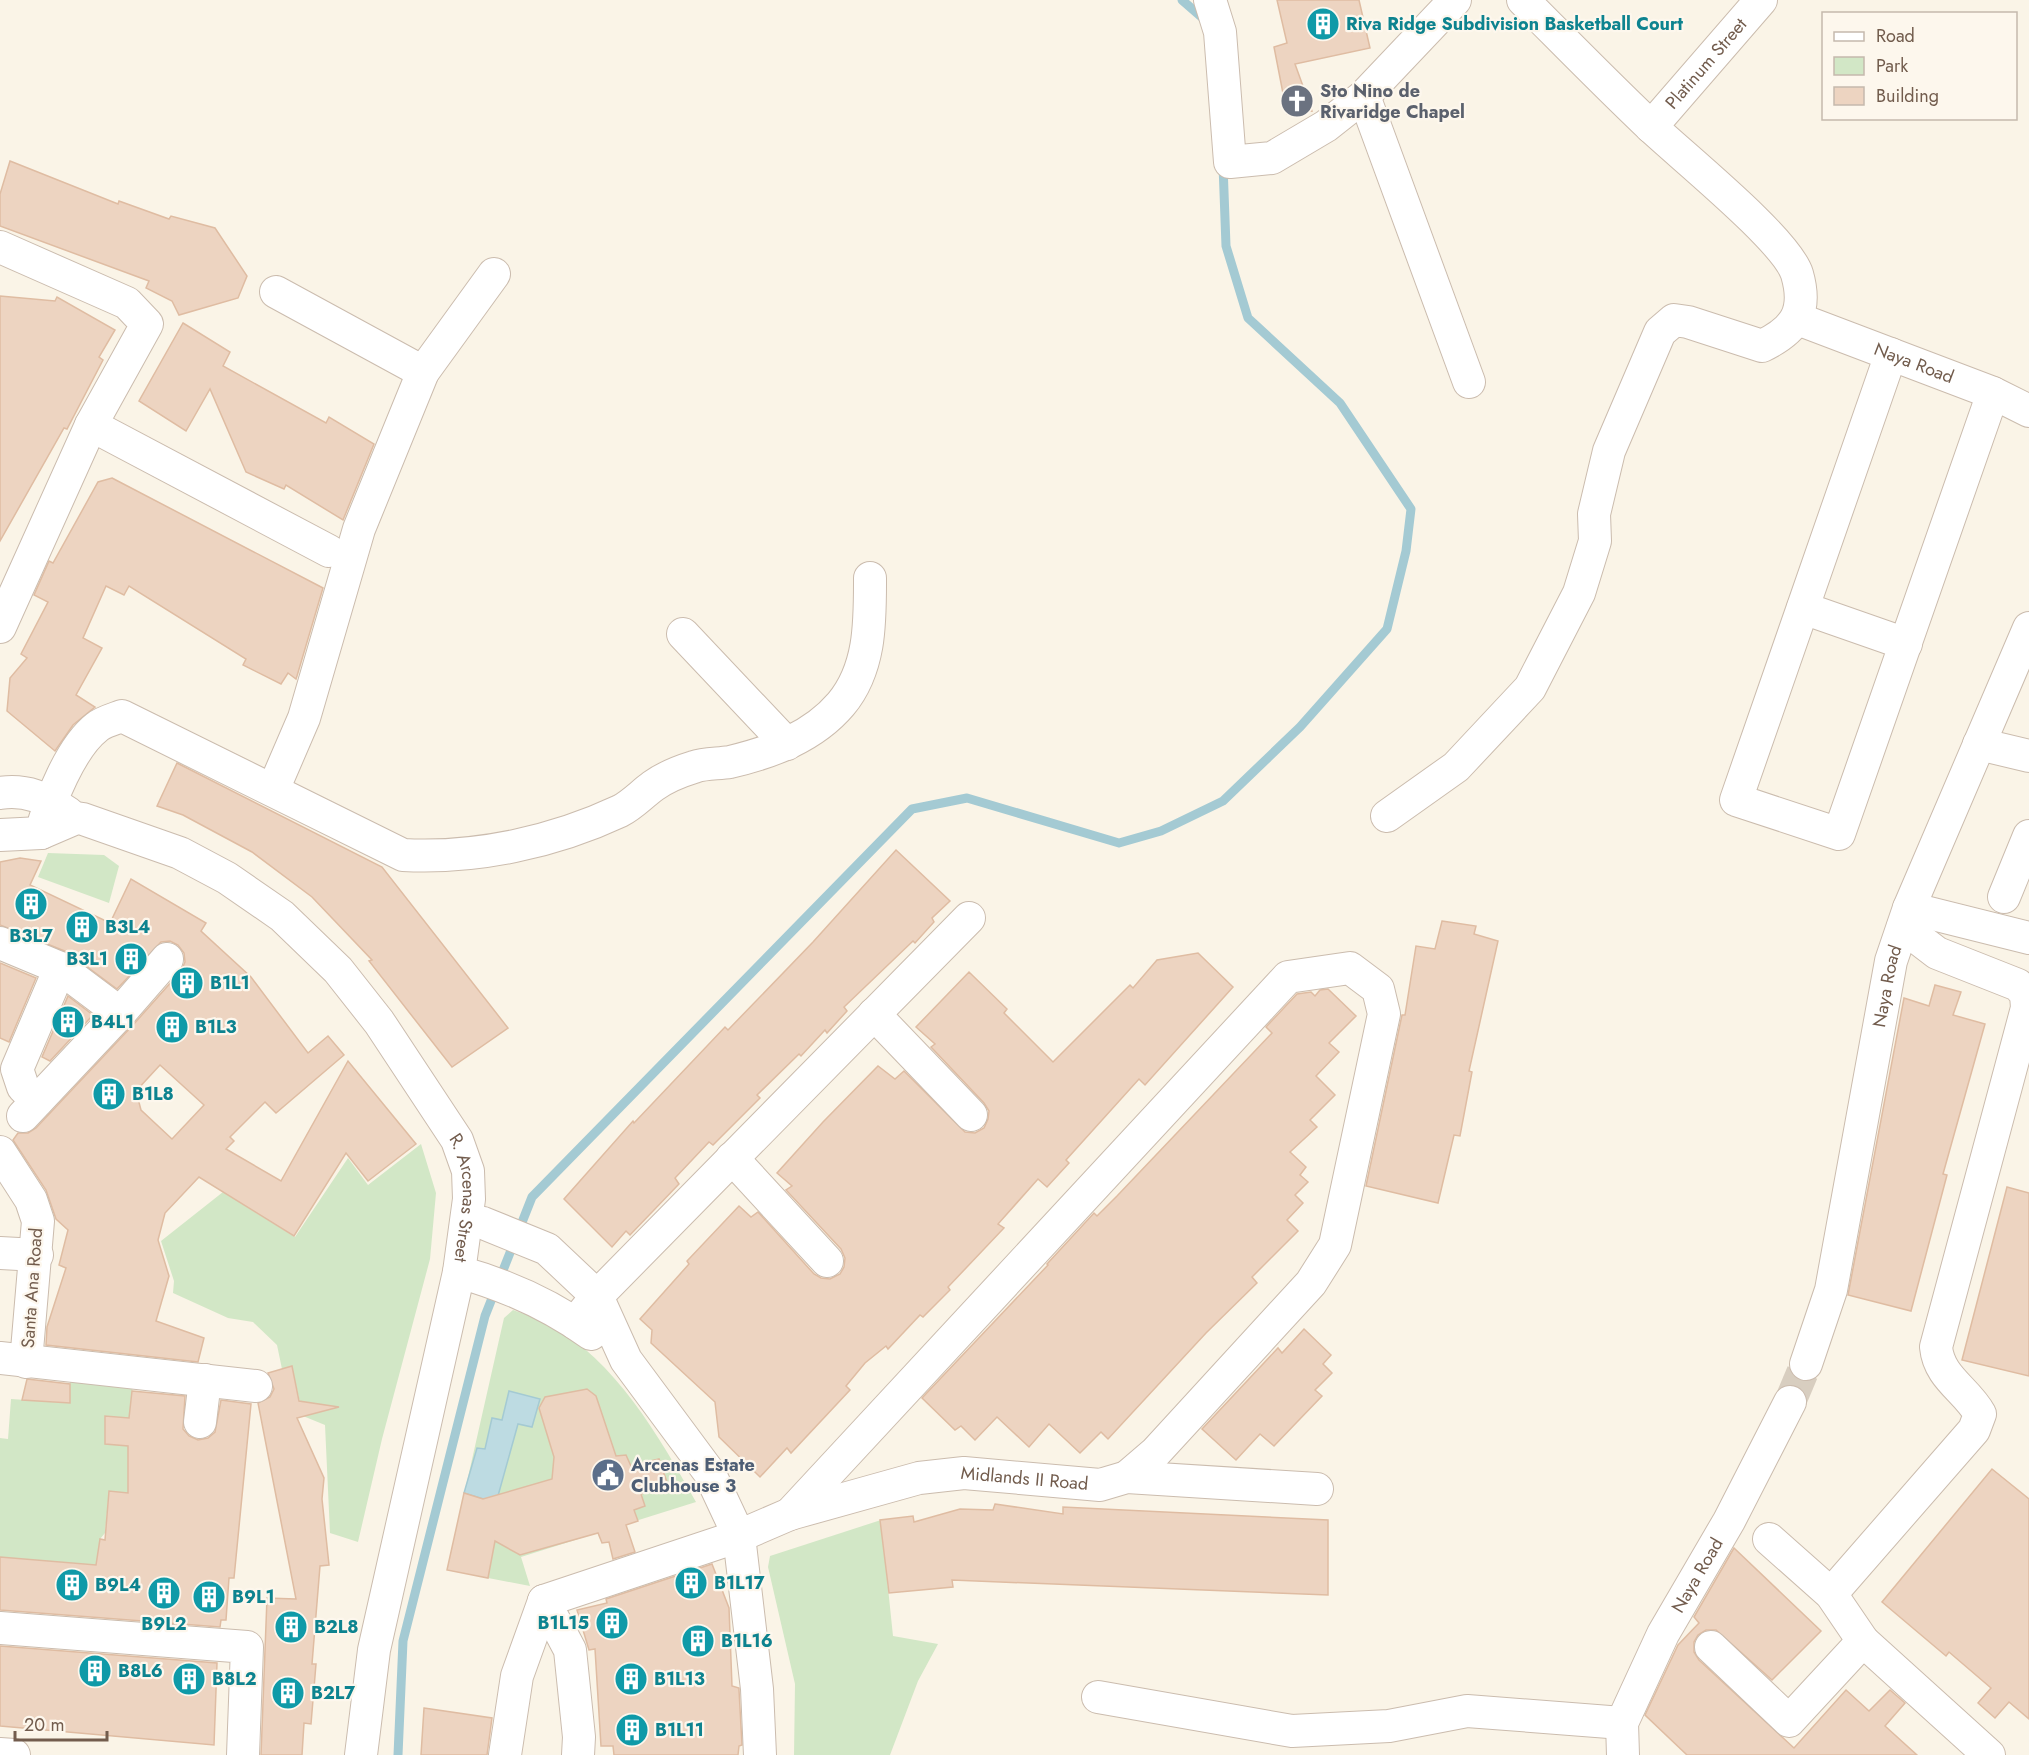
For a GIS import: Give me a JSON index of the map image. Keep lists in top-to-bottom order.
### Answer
{
  "streets": {
    "street": [
      "Platinum Street",
      "Naya Road",
      "R. Arcenas Street",
      "Santa Ana Road",
      "Midlands II Road"
    ]
  },
  "places": {
    "building": [
      "Riva Ridge Subdivision Basketball Court",
      "B3L7",
      "B3L4",
      "B3L1",
      "B1L1",
      "B4L1",
      "B1L3",
      "B1L8",
      "B1L17",
      "B9L4",
      "B9L2",
      "B9L1",
      "B1L15",
      "B2L8",
      "B1L16",
      "B8L6",
      "B8L2",
      "B1L13",
      "B2L7",
      "B1L11"
    ],
    "church": ["Sto Nino de Rivaridge Chapel"],
    "public building": ["Arcenas Estate Clubhouse 3"]
  },
  "legend": ["Road", "Park", "Building"],
  "scale_bar": "20 m"
}
